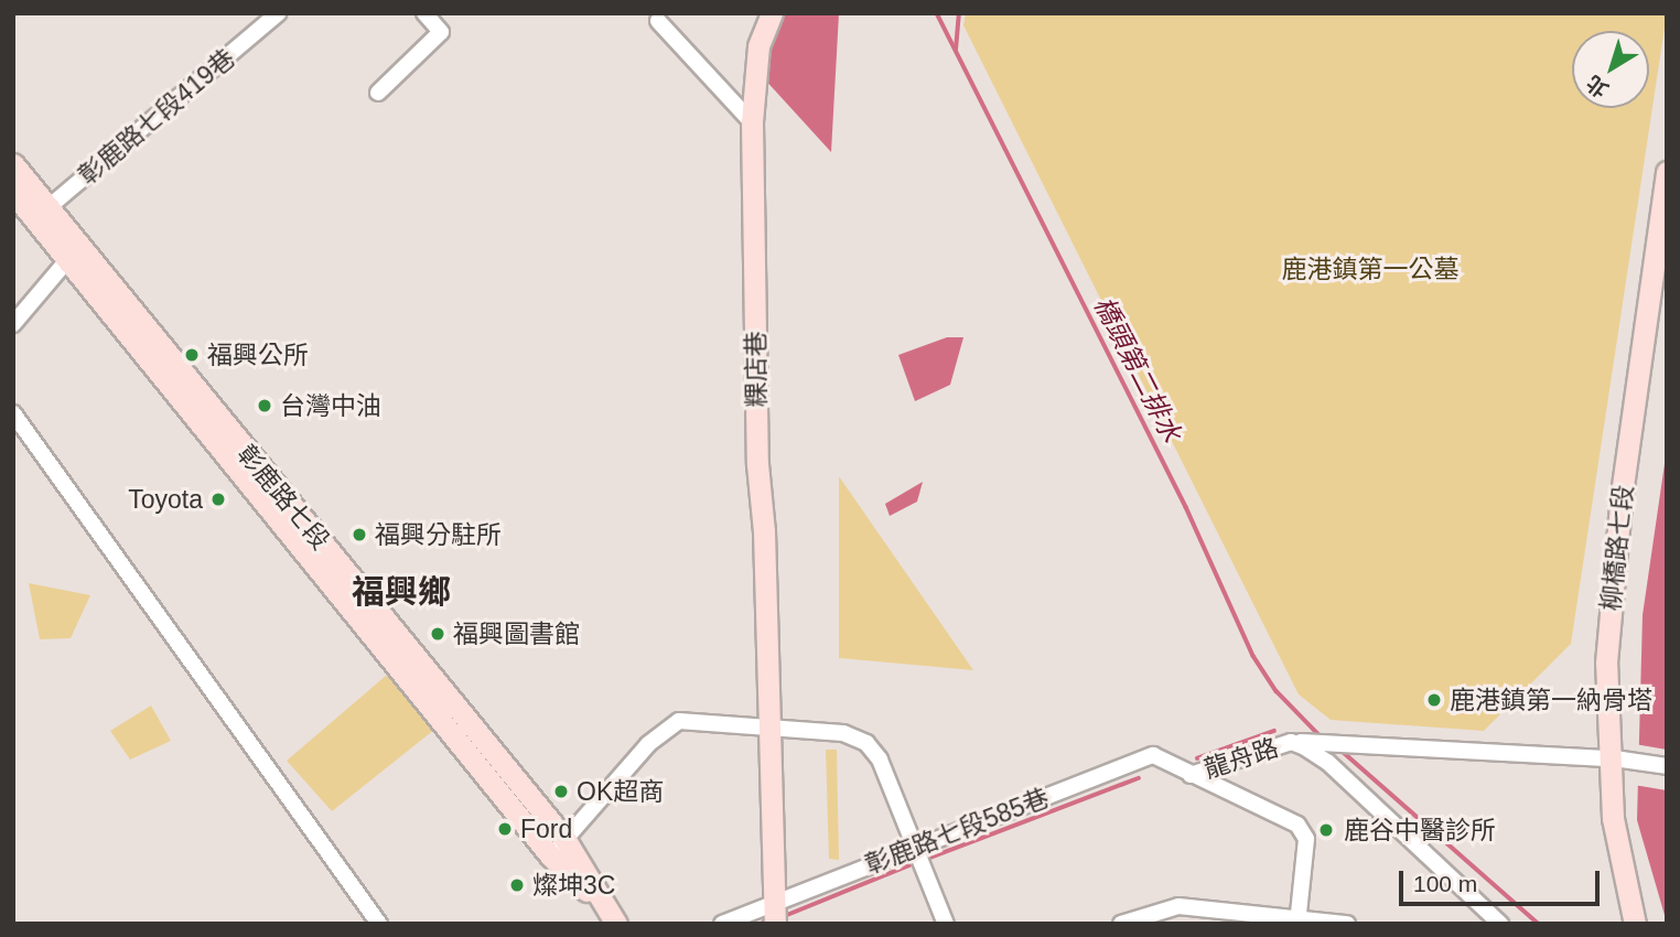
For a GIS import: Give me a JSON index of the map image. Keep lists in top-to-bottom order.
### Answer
{
  "streets": {
    "main road": ["粿店巷", "彰鹿路七段", "柳橋路七段"],
    "street": ["彰鹿路七段419巷", "龍舟路", "彰鹿路七段585巷"]
  },
  "crossings": [
    ["彰鹿路七段419巷", "彰鹿路七段"],
    ["粿店巷", "彰鹿路七段585巷"],
    ["龍舟路", "彰鹿路七段585巷"]
  ],
  "districts": ["福興鄉"],
  "water": ["橋頭第二排水"],
  "parks": ["鹿港鎮第一公墓"],
  "places": [
    "福興公所",
    "台灣中油",
    "Toyota",
    "福興分駐所",
    "福興圖書館",
    "鹿港鎮第一納骨塔",
    "OK超商",
    "Ford",
    "鹿谷中醫診所",
    "燦坤3C"
  ],
  "scale_bar": "100 m",
  "north": "bottom left"
}
